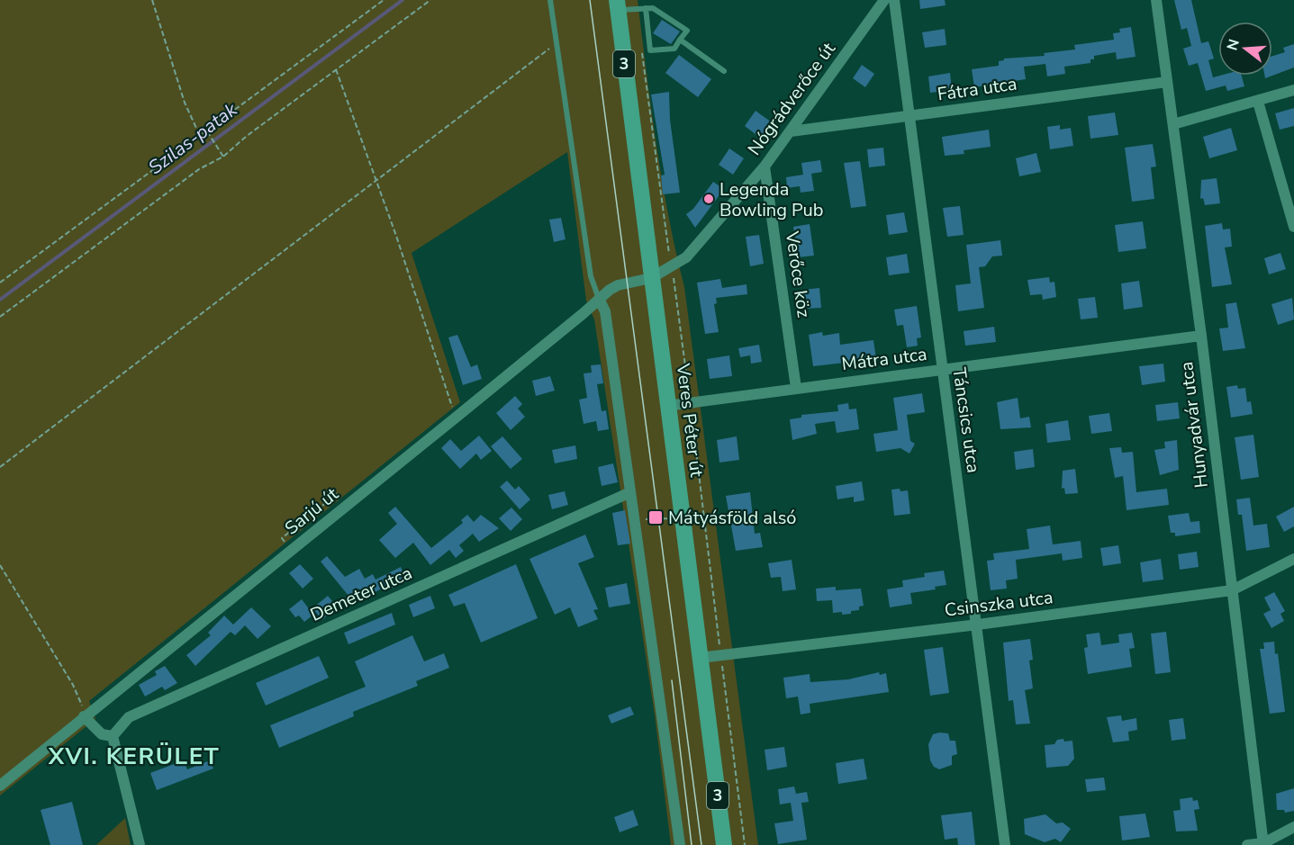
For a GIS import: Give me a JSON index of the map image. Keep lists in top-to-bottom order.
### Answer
{
  "streets": {
    "main road": ["3", "Veres Péter út"],
    "street": [
      "Fátra utca",
      "Nógrádverőce út",
      "Verőce köz",
      "Mátra utca",
      "Táncsics utca",
      "Hunyadvár utca",
      "Sarjú út",
      "Demeter utca",
      "Csinszka utca"
    ]
  },
  "crossings": [
    ["Fátra utca", "Nógrádverőce út"],
    ["Fátra utca", "Táncsics utca"],
    ["Fátra utca", "Hunyadvár utca"],
    ["Nógrádverőce út", "Verőce köz"],
    ["Nógrádverőce út", "Veres Péter út"],
    ["Nógrádverőce út", "Sarjú út"],
    ["Verőce köz", "Mátra utca"],
    ["Mátra utca", "Veres Péter út"],
    ["Mátra utca", "Táncsics utca"],
    ["Mátra utca", "Hunyadvár utca"],
    ["Veres Péter út", "Sarjú út"],
    ["Veres Péter út", "Csinszka utca"],
    ["Táncsics utca", "Csinszka utca"],
    ["Hunyadvár utca", "Csinszka utca"]
  ],
  "districts": ["XVI. KERÜLET"],
  "water": ["Szilas-patak"],
  "places": {
    "other": ["Legenda Bowling Pub"],
    "transit": ["Mátyásföld alsó"]
  },
  "north": "left"
}
